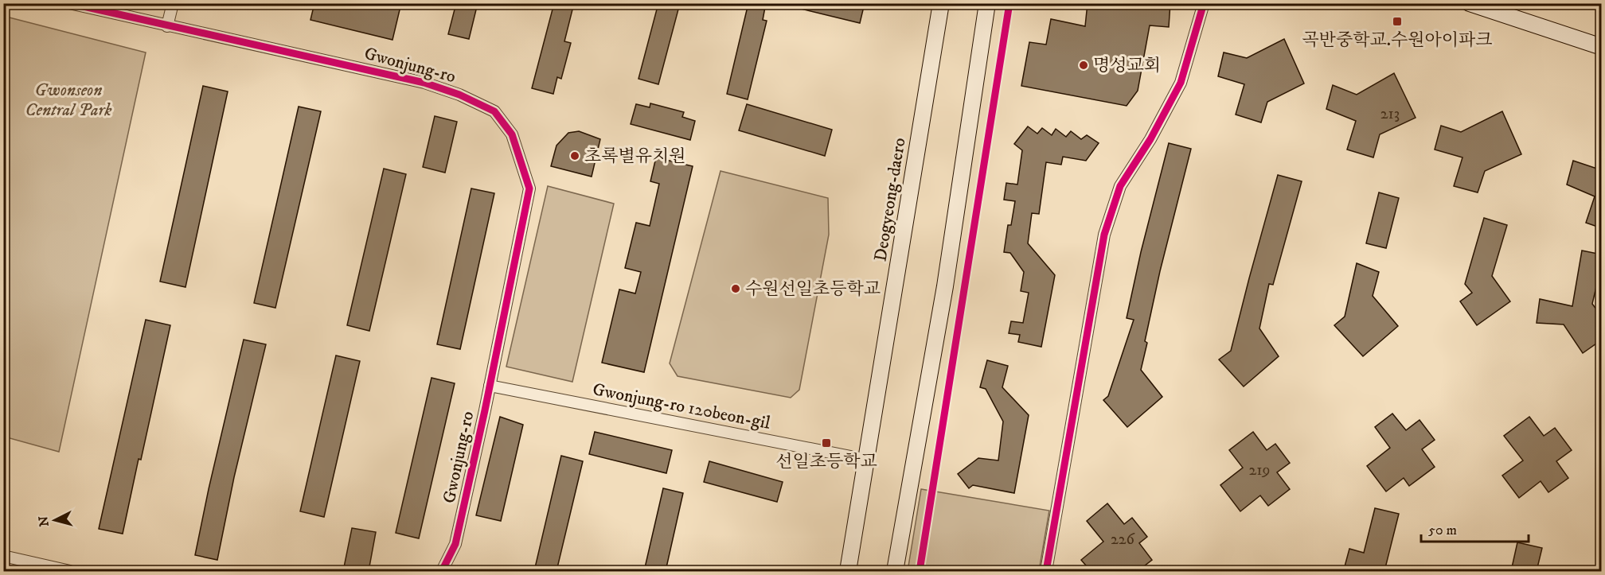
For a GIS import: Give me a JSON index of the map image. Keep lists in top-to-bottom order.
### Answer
{
  "streets": {
    "main road": ["Deogyeong-daero"],
    "street": ["Gwonjung-ro", "Gwonjung-ro 120beon-gil"]
  },
  "crossings": [
    ["Gwonjung-ro", "Gwonjung-ro 120beon-gil"],
    ["Deogyeong-daero", "Gwonjung-ro 120beon-gil"]
  ],
  "parks": ["Gwonseon Central Park"],
  "places": {
    "transit": ["곡반중학교.수원아이파크", "선일초등학교"],
    "other": ["명성교회", "초록별유치원", "수원선일초등학교"]
  },
  "house_numbers": ["213", "219", "226"],
  "scale_bar": "50 m",
  "north": "left"
}
